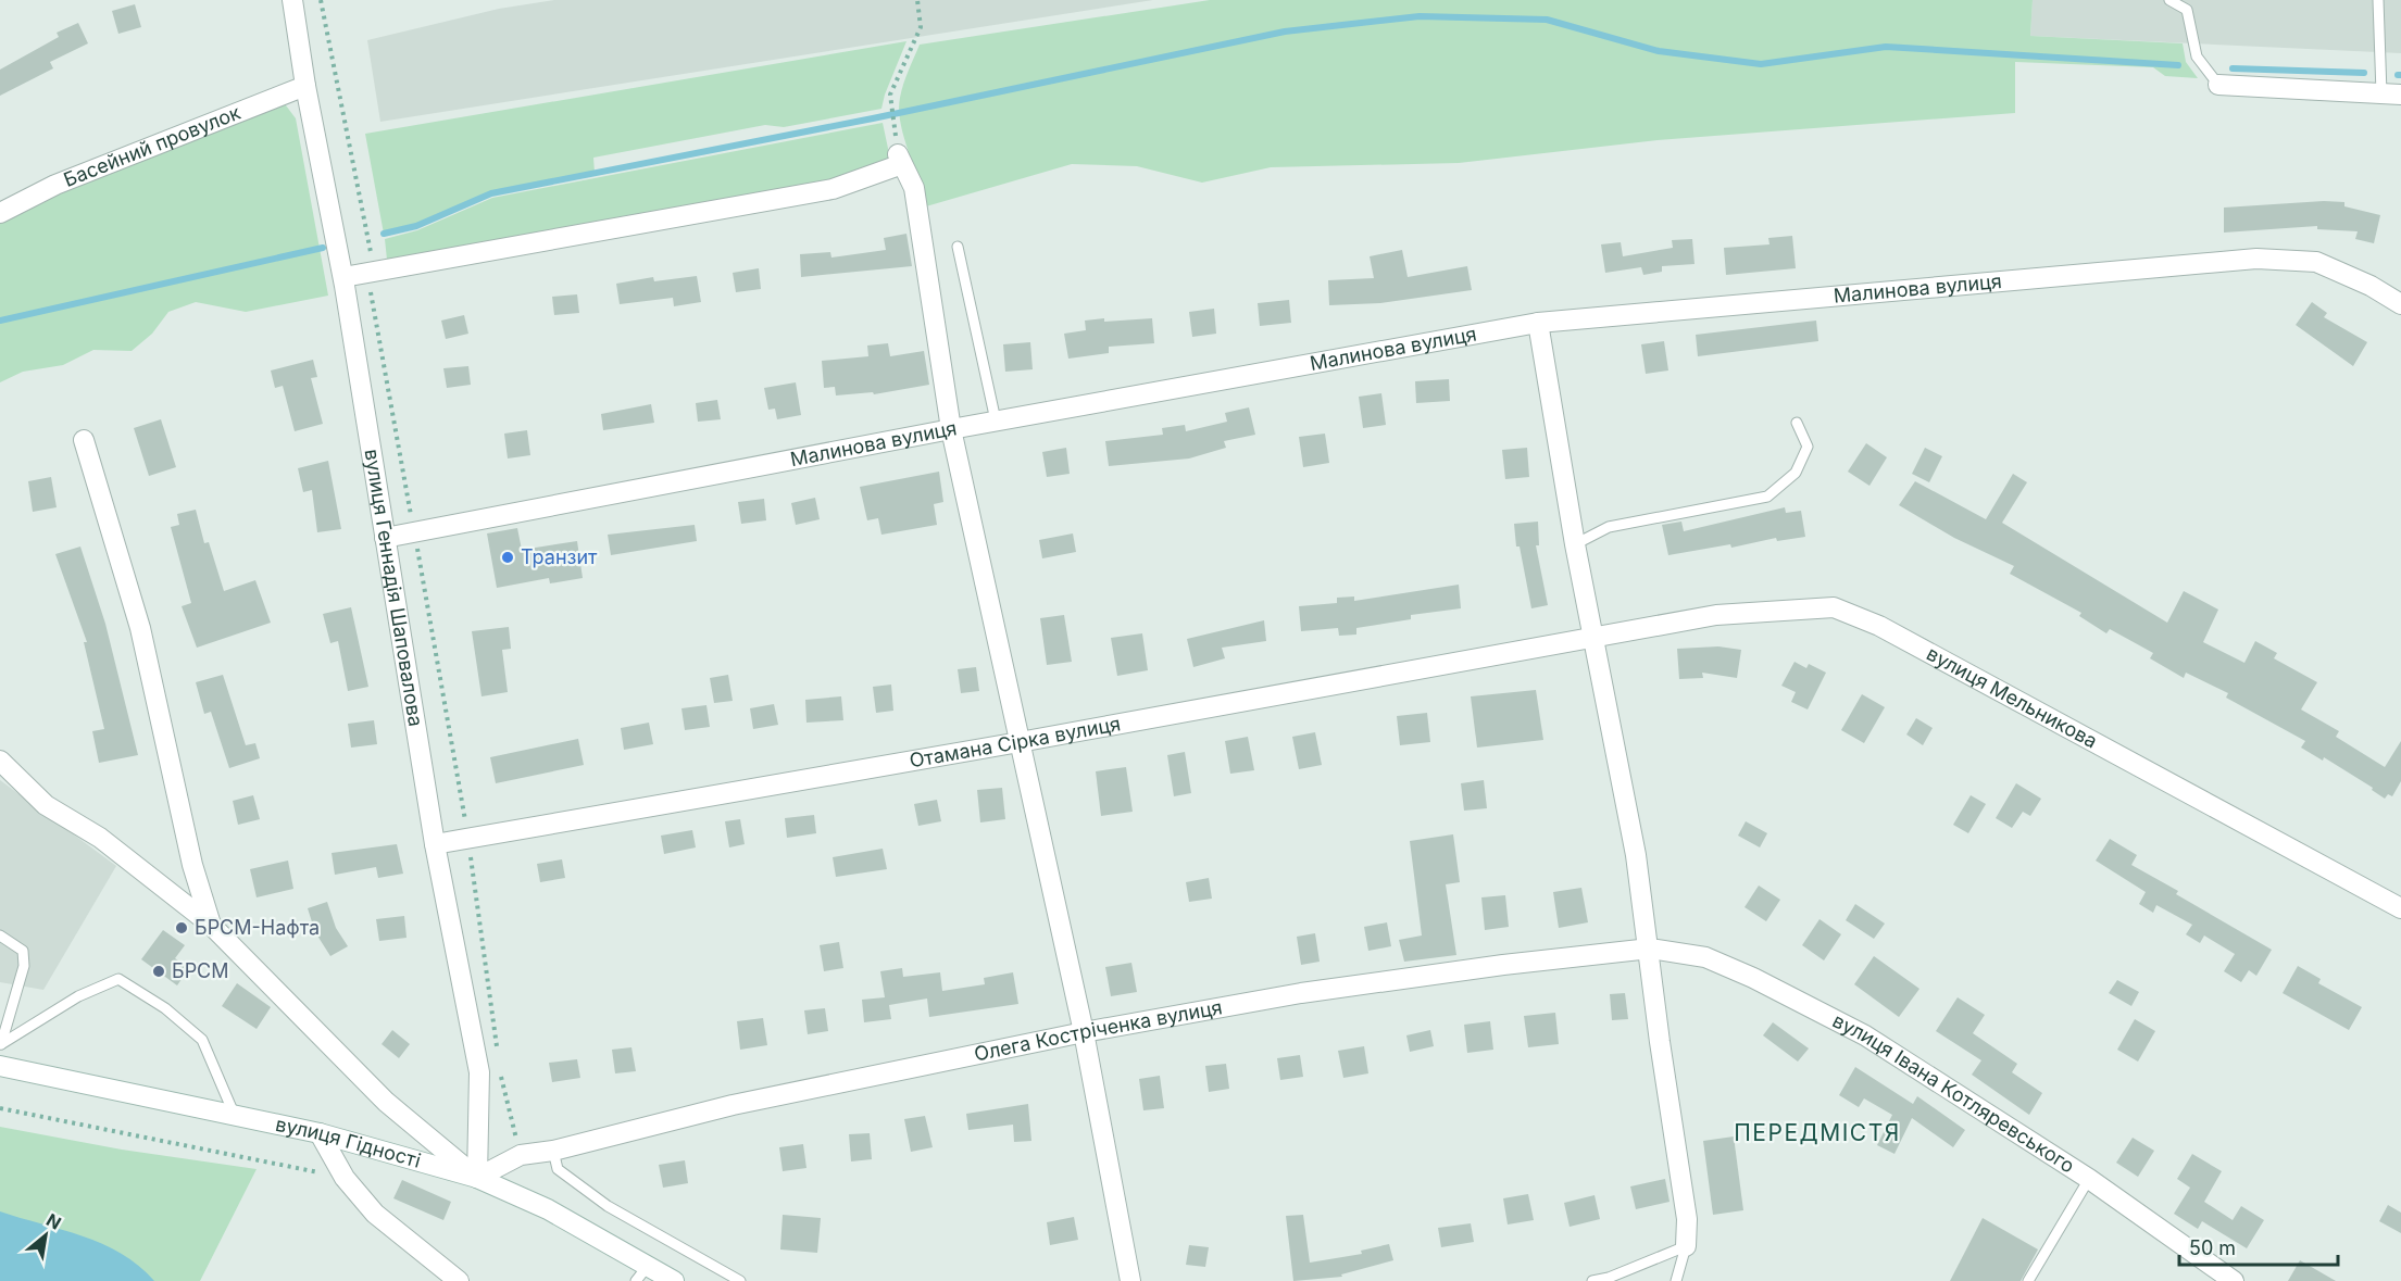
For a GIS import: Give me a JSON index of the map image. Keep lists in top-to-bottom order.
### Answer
{
  "streets": {
    "street": [
      "Басейний провулок",
      "Малинова вулиця",
      "вулиця Геннадія Шаповалова",
      "вулиця Мельникова",
      "Отамана Сірка вулиця",
      "Олега Костріченка вулиця",
      "вулиця Івана Котляревського",
      "вулиця Гідності"
    ]
  },
  "crossings": [
    ["Басейний провулок", "вулиця Геннадія Шаповалова"],
    ["Малинова вулиця", "вулиця Геннадія Шаповалова"],
    ["вулиця Геннадія Шаповалова", "Отамана Сірка вулиця"],
    ["вулиця Геннадія Шаповалова", "Олега Костріченка вулиця"],
    ["вулиця Геннадія Шаповалова", "вулиця Гідності"],
    ["вулиця Мельникова", "Отамана Сірка вулиця"],
    ["Олега Костріченка вулиця", "вулиця Івана Котляревського"],
    ["Олега Костріченка вулиця", "вулиця Гідності"]
  ],
  "districts": ["ПЕРЕДМІСТЯ"],
  "places": ["Транзит", "БРСМ-Нафта", "БРСМ"],
  "scale_bar": "50 m",
  "north": "top right"
}
